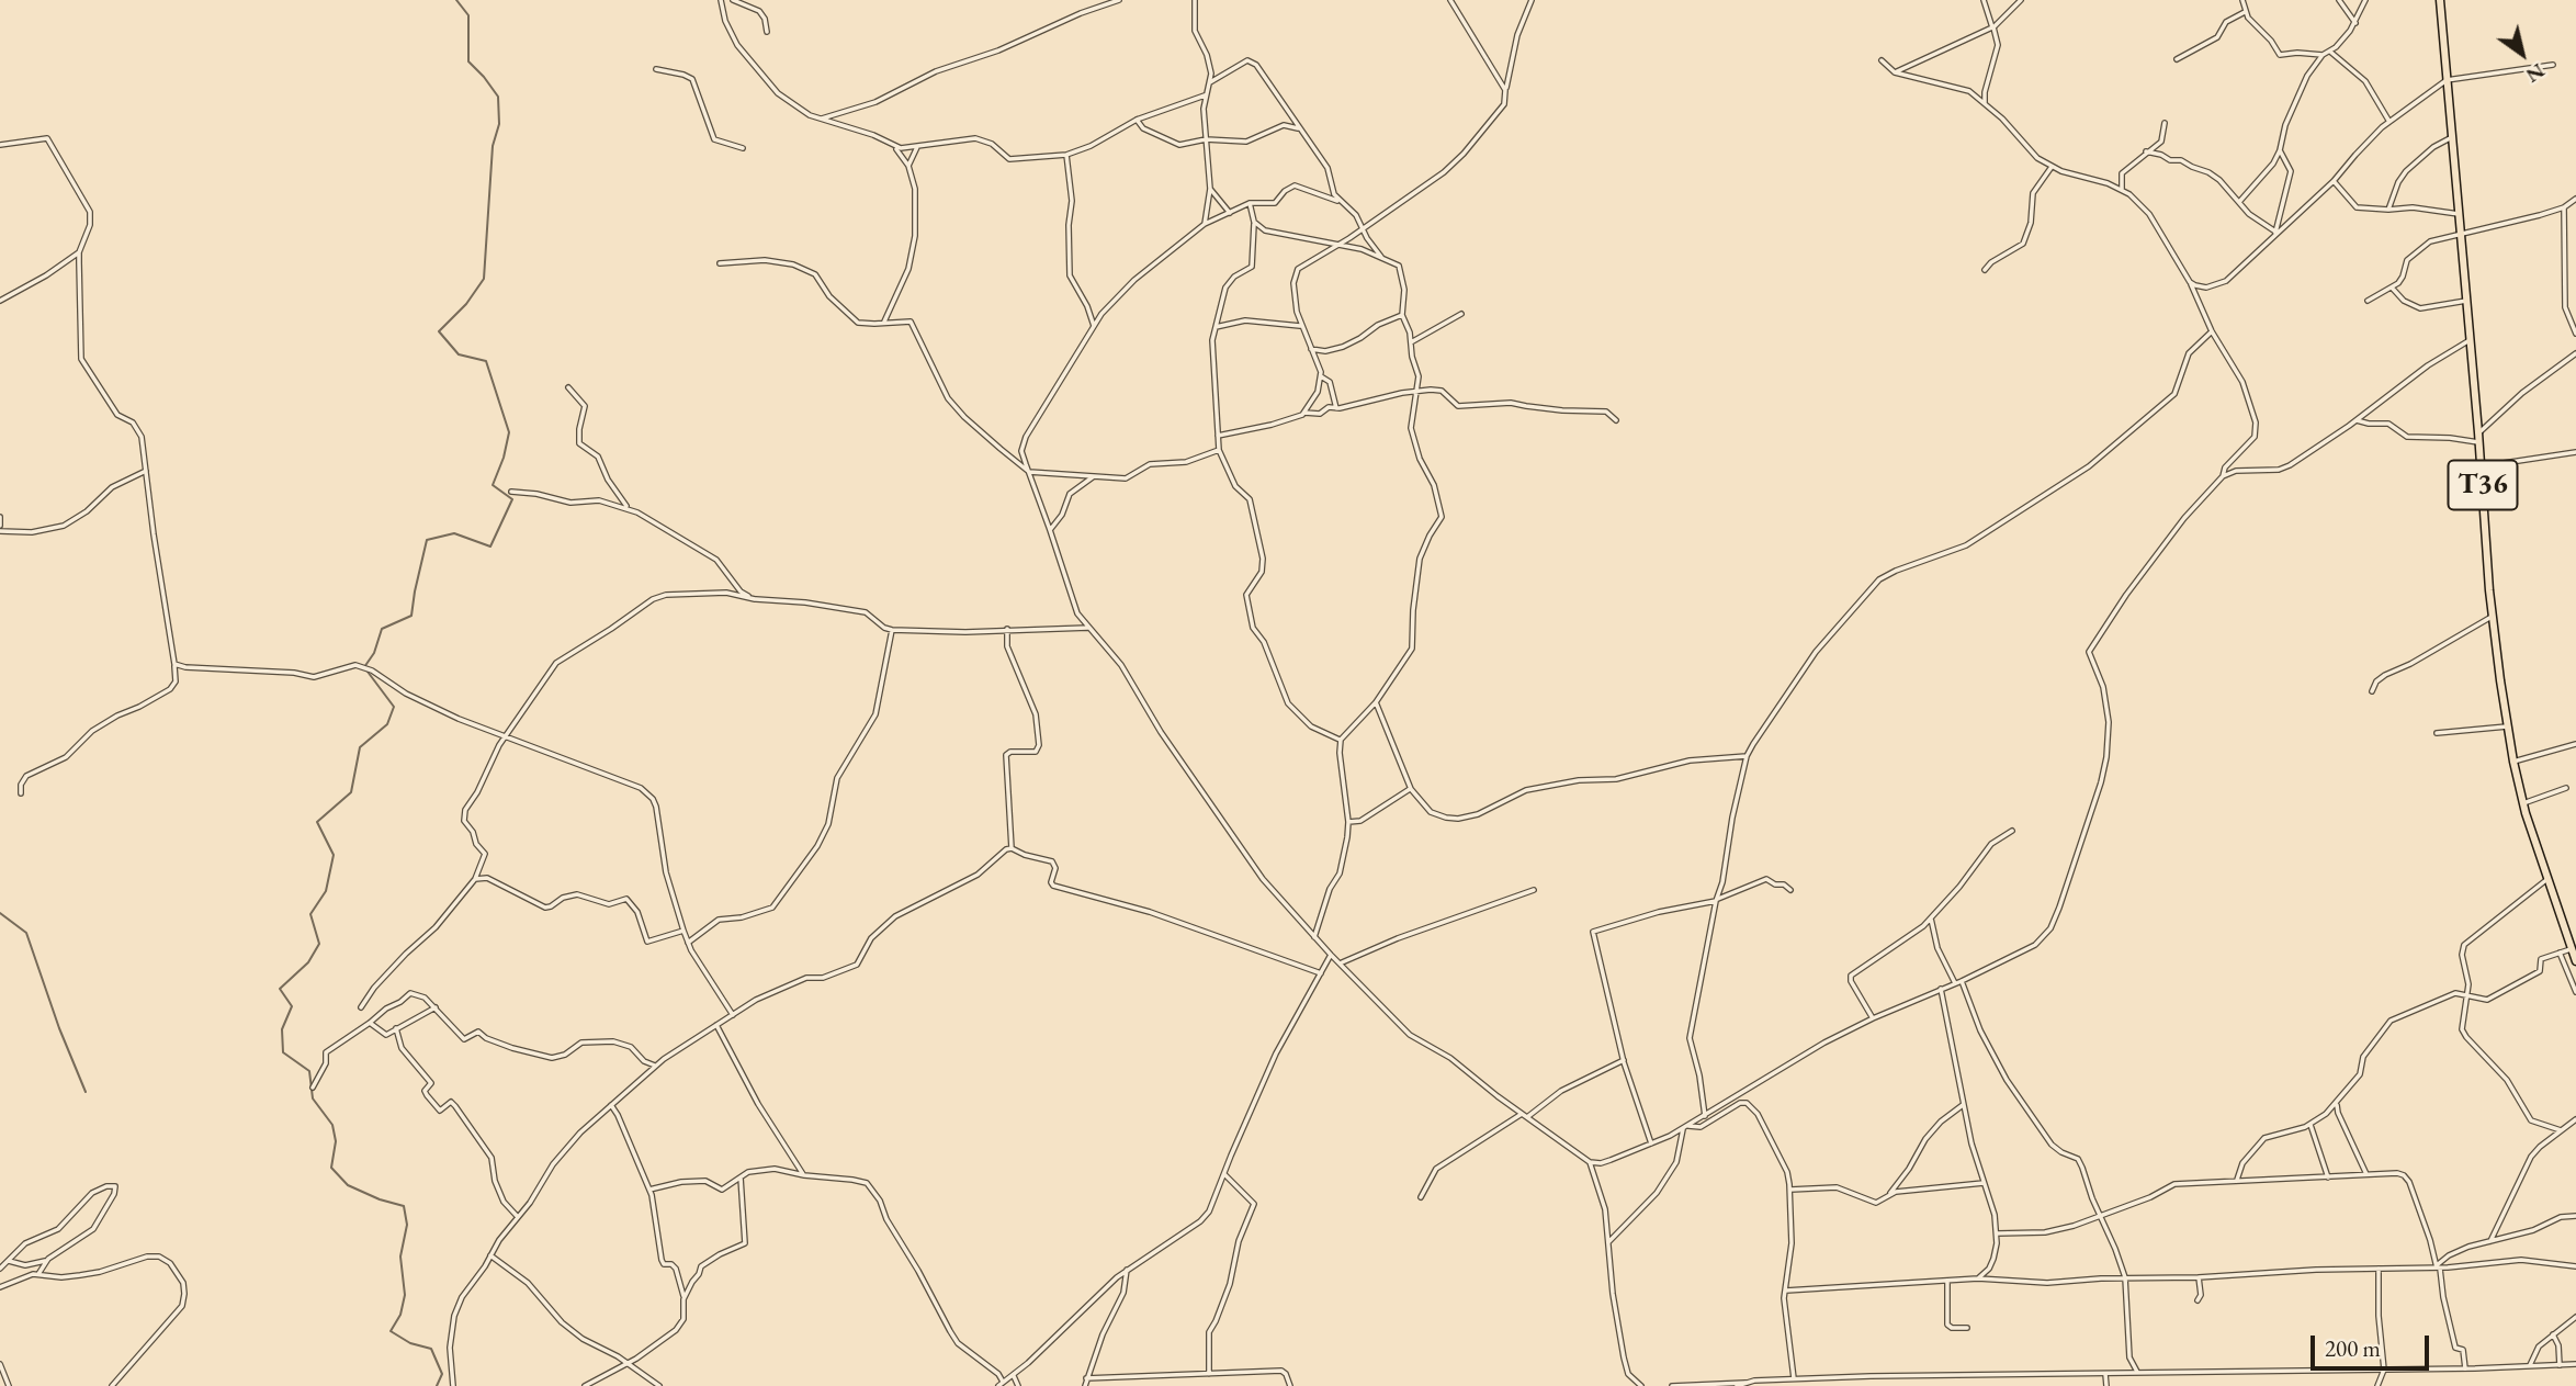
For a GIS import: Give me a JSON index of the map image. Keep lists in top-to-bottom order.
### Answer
{
  "streets": {
    "highway": ["T36"]
  },
  "scale_bar": "200 m",
  "north": "bottom right"
}
